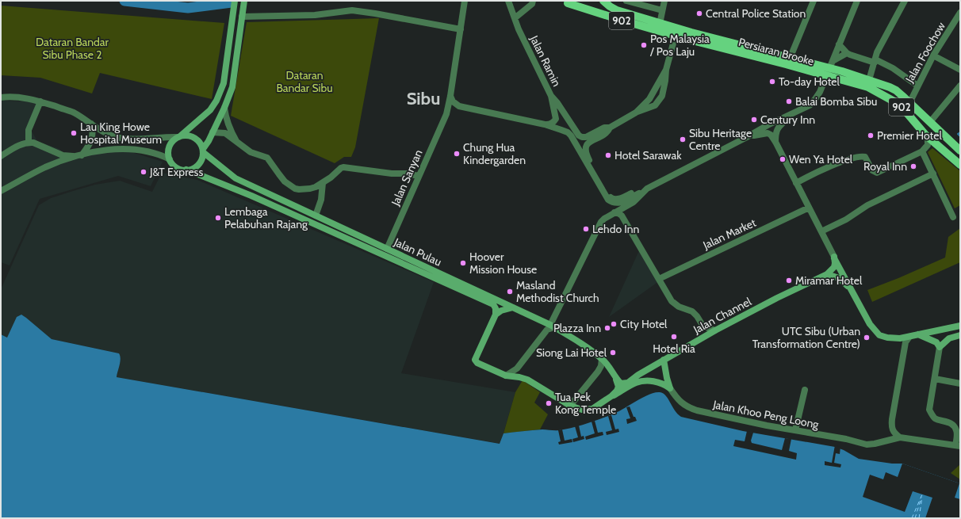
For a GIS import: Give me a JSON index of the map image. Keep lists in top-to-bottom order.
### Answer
{
  "streets": {
    "main road": ["902", "Persiaran Brooke"],
    "street": [
      "Jalan Foochow",
      "Jalan Ramin",
      "Jalan Sanyan",
      "Jalan Market",
      "Jalan Pulau",
      "Jalan Channel",
      "Jalan Khoo Peng Loong"
    ]
  },
  "crossings": [
    ["Persiaran Brooke", "Jalan Foochow"],
    ["Jalan Sanyan", "Jalan Pulau"],
    ["Jalan Pulau", "Jalan Channel"]
  ],
  "districts": ["Sibu"],
  "parks": ["Dataran Bandar Sibu Phase 2", "Dataran Bandar Sibu"],
  "places": [
    "Central Police Station",
    "Pos Malaysia / Pos Laju",
    "To-day Hotel",
    "Balai Bomba Sibu",
    "Century Inn",
    "Lau King Howe Hospital Museum",
    "Premier Hotel",
    "Sibu Heritage Centre",
    "Chung Hua Kindergarden",
    "Hotel Sarawak",
    "Wen Ya Hotel",
    "Royal Inn",
    "J&T Express",
    "Lembaga Pelabuhan Rajang",
    "Lehdo Inn",
    "Hoover Mission House",
    "Miramar Hotel",
    "Masland Methodist Church",
    "City Hotel",
    "Plazza Inn",
    "Hotel Ria",
    "UTC Sibu (Urban Transformation Centre)",
    "Siong Lai Hotel",
    "Tua Pek Kong Temple"
  ]
}
